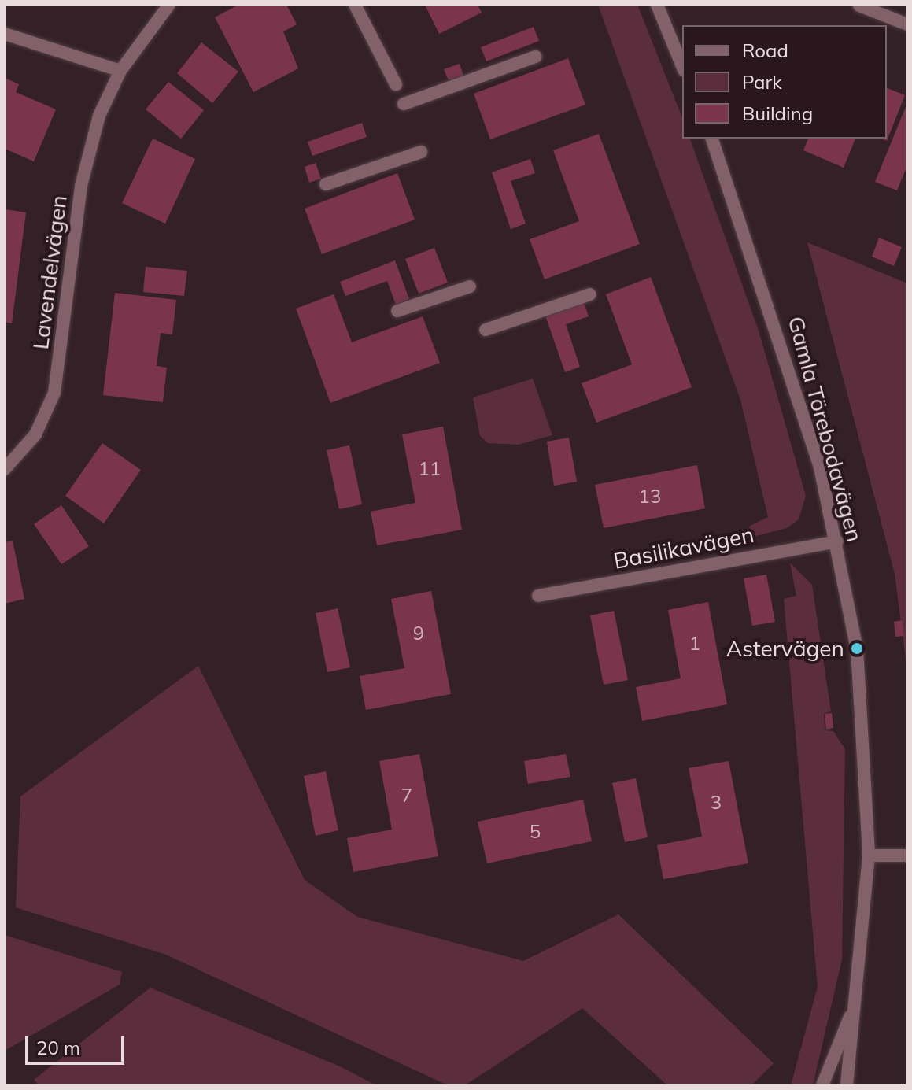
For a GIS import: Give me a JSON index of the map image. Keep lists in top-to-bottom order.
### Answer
{
  "streets": {
    "street": ["Lavendelvägen", "Gamla Törebodavägen", "Basilikavägen"]
  },
  "crossings": [
    ["Gamla Törebodavägen", "Basilikavägen"]
  ],
  "places": ["Astervägen"],
  "house_numbers": [
    "11",
    "13",
    "9",
    "1",
    "7",
    "3",
    "5"
  ],
  "legend": ["Road", "Park", "Building"],
  "scale_bar": "20 m"
}
